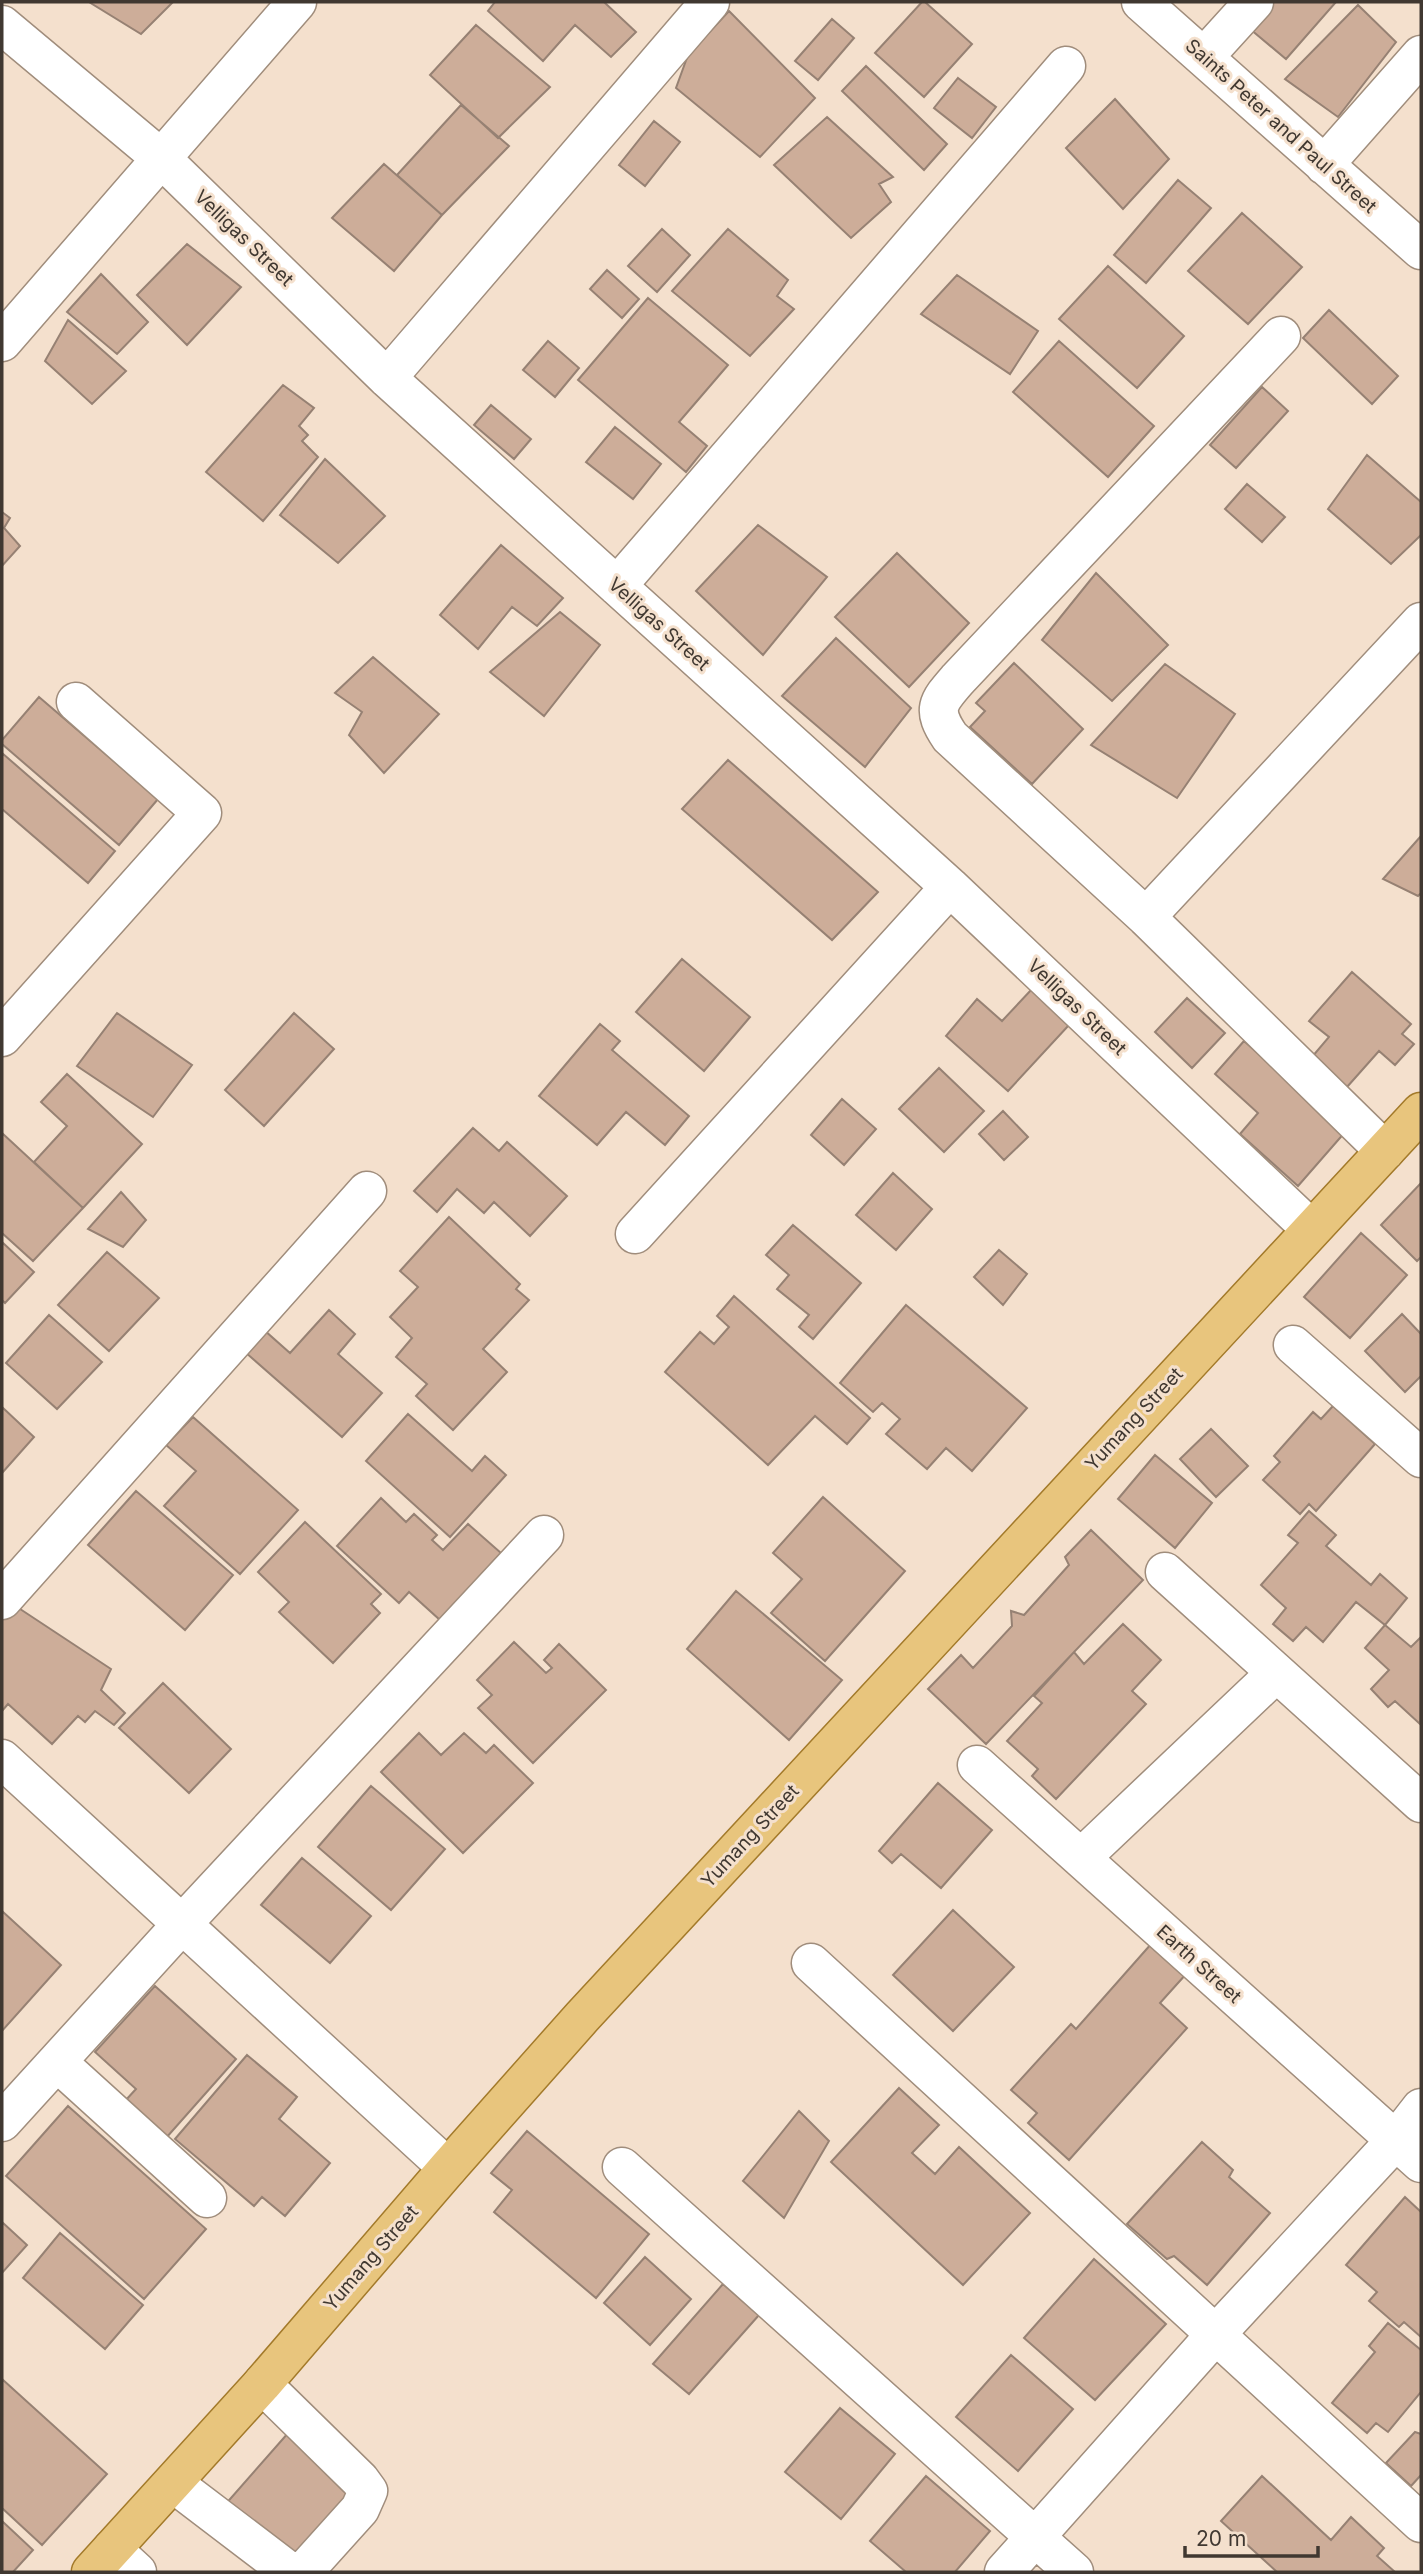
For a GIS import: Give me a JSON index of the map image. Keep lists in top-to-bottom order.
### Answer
{
  "streets": {
    "main road": ["Yumang Street"],
    "street": ["Saints Peter and Paul Street", "Velligas Street", "Earth Street"]
  },
  "crossings": [
    ["Velligas Street", "Yumang Street"]
  ],
  "scale_bar": "20 m"
}
